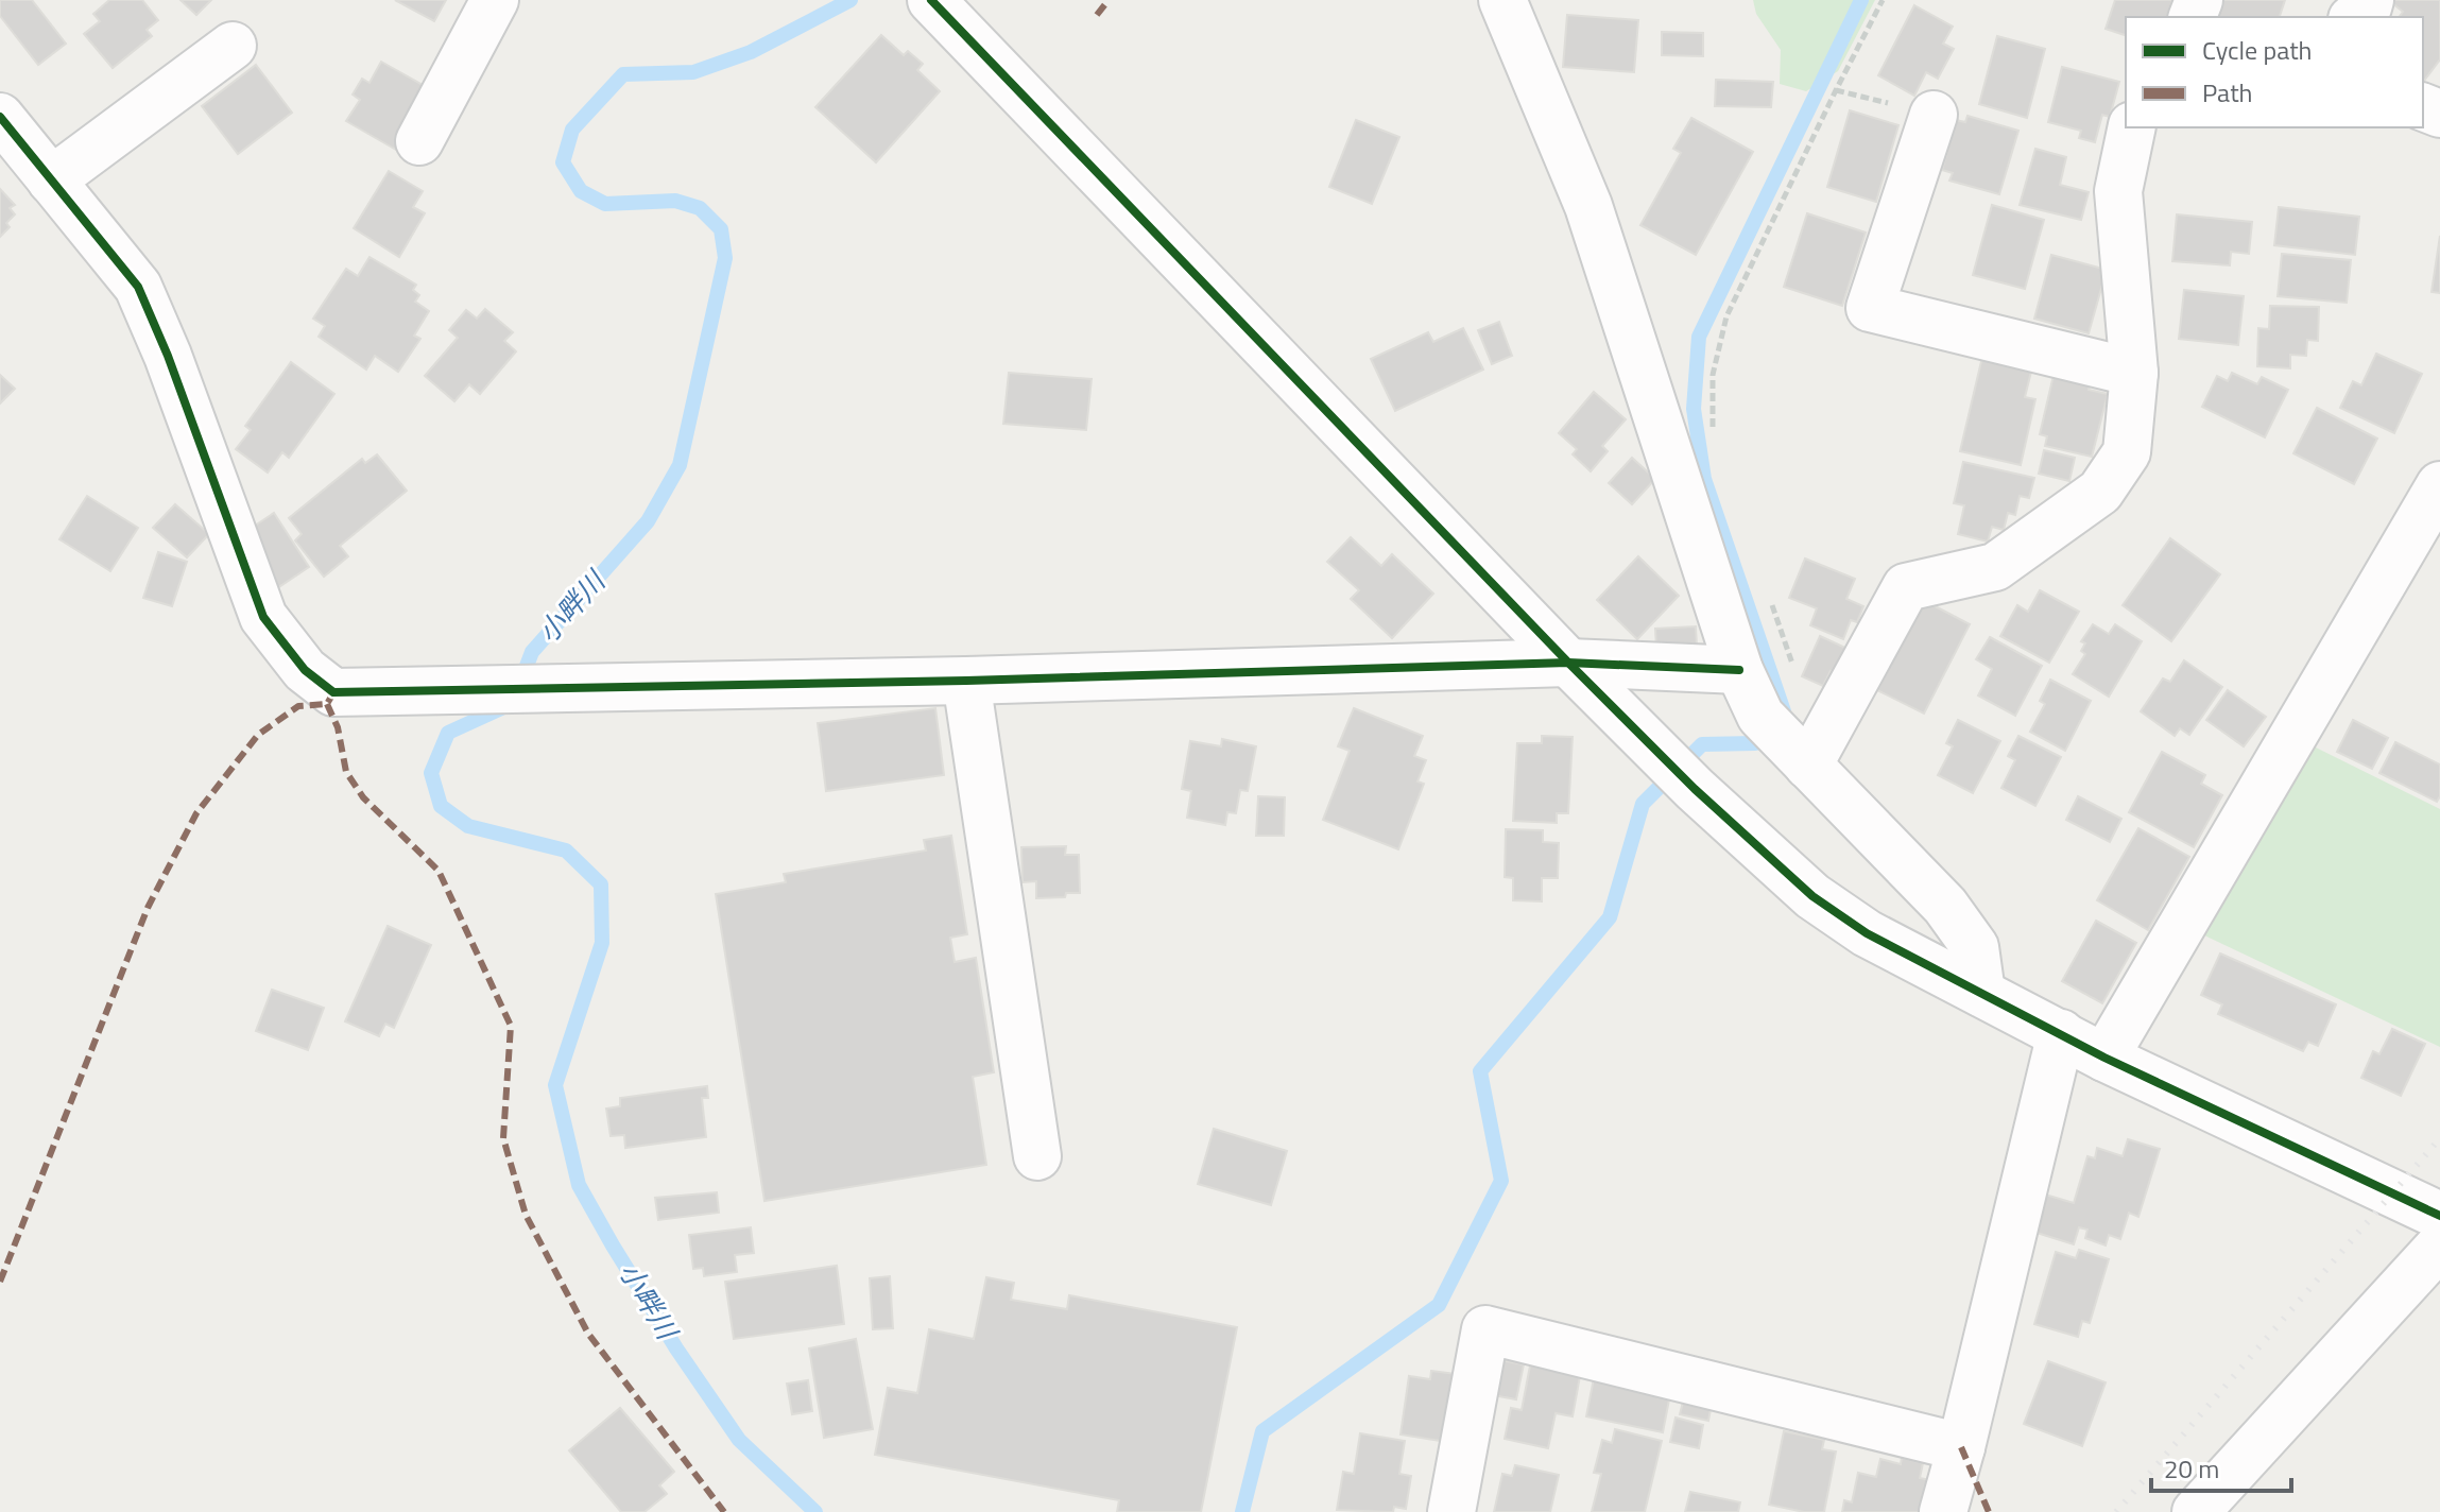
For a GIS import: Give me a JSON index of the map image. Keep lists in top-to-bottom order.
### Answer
{
  "water": ["小畔川"],
  "legend": ["Cycle path", "Path"],
  "scale_bar": "20 m"
}
